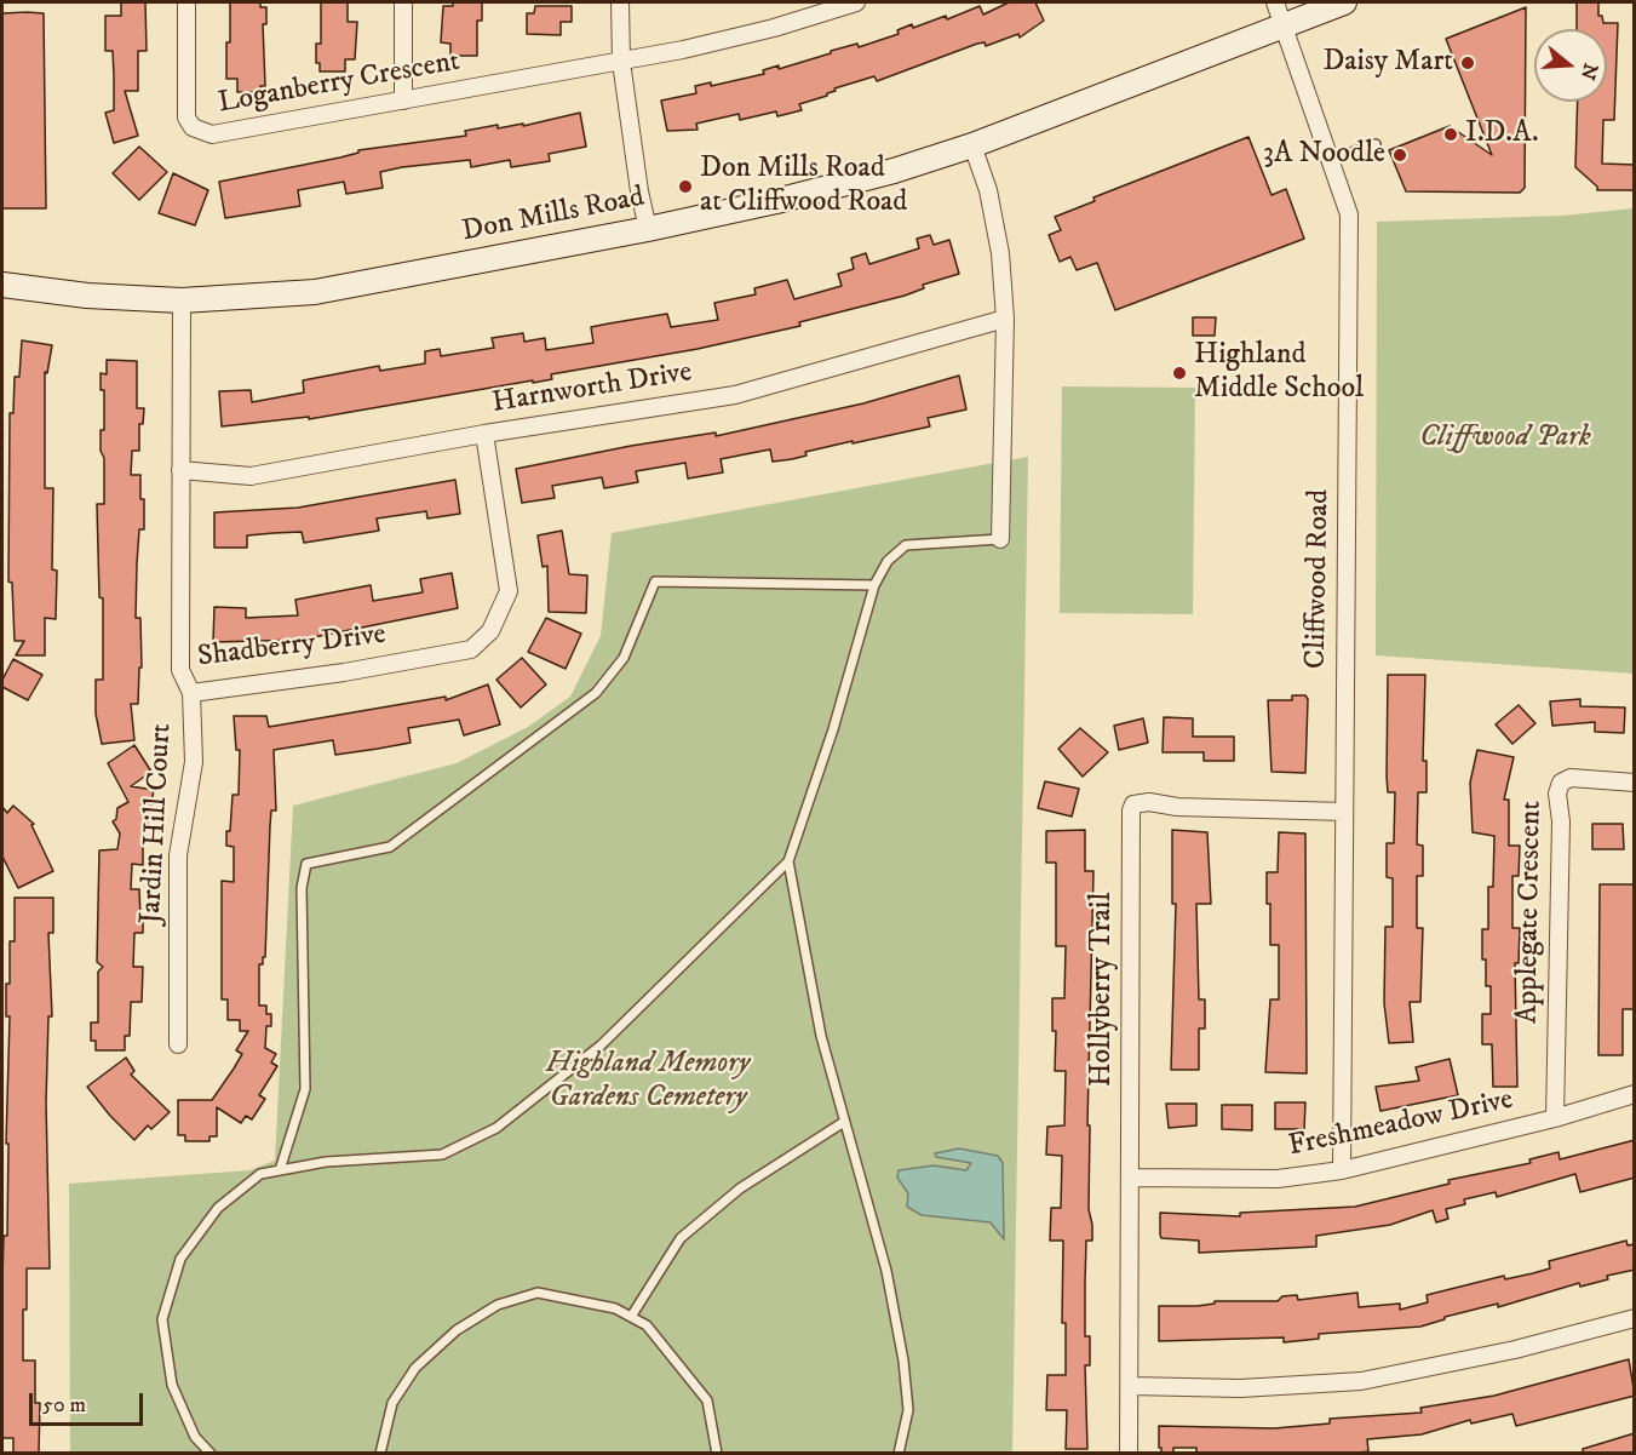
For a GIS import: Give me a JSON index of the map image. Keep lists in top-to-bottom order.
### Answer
{
  "streets": {
    "main road": ["Don Mills Road"],
    "street": [
      "Loganberry Crescent",
      "Harnworth Drive",
      "Cliffwood Road",
      "Shadberry Drive",
      "Jardin Hill Court",
      "Applegate Crescent",
      "Hollyberry Trail",
      "Freshmeadow Drive"
    ]
  },
  "crossings": [
    ["Don Mills Road", "Cliffwood Road"],
    ["Don Mills Road", "Shadberry Drive"],
    ["Harnworth Drive", "Shadberry Drive"],
    ["Cliffwood Road", "Hollyberry Trail"],
    ["Cliffwood Road", "Freshmeadow Drive"],
    ["Shadberry Drive", "Jardin Hill Court"],
    ["Applegate Crescent", "Freshmeadow Drive"],
    ["Hollyberry Trail", "Freshmeadow Drive"]
  ],
  "parks": ["Cliffwood Park", "Highland Memory Gardens Cemetery"],
  "places": [
    "Daisy Mart",
    "I.D.A.",
    "3A Noodle",
    "Don Mills Road at Cliffwood Road",
    "Highland Middle School"
  ],
  "scale_bar": "50 m",
  "north": "right"
}
